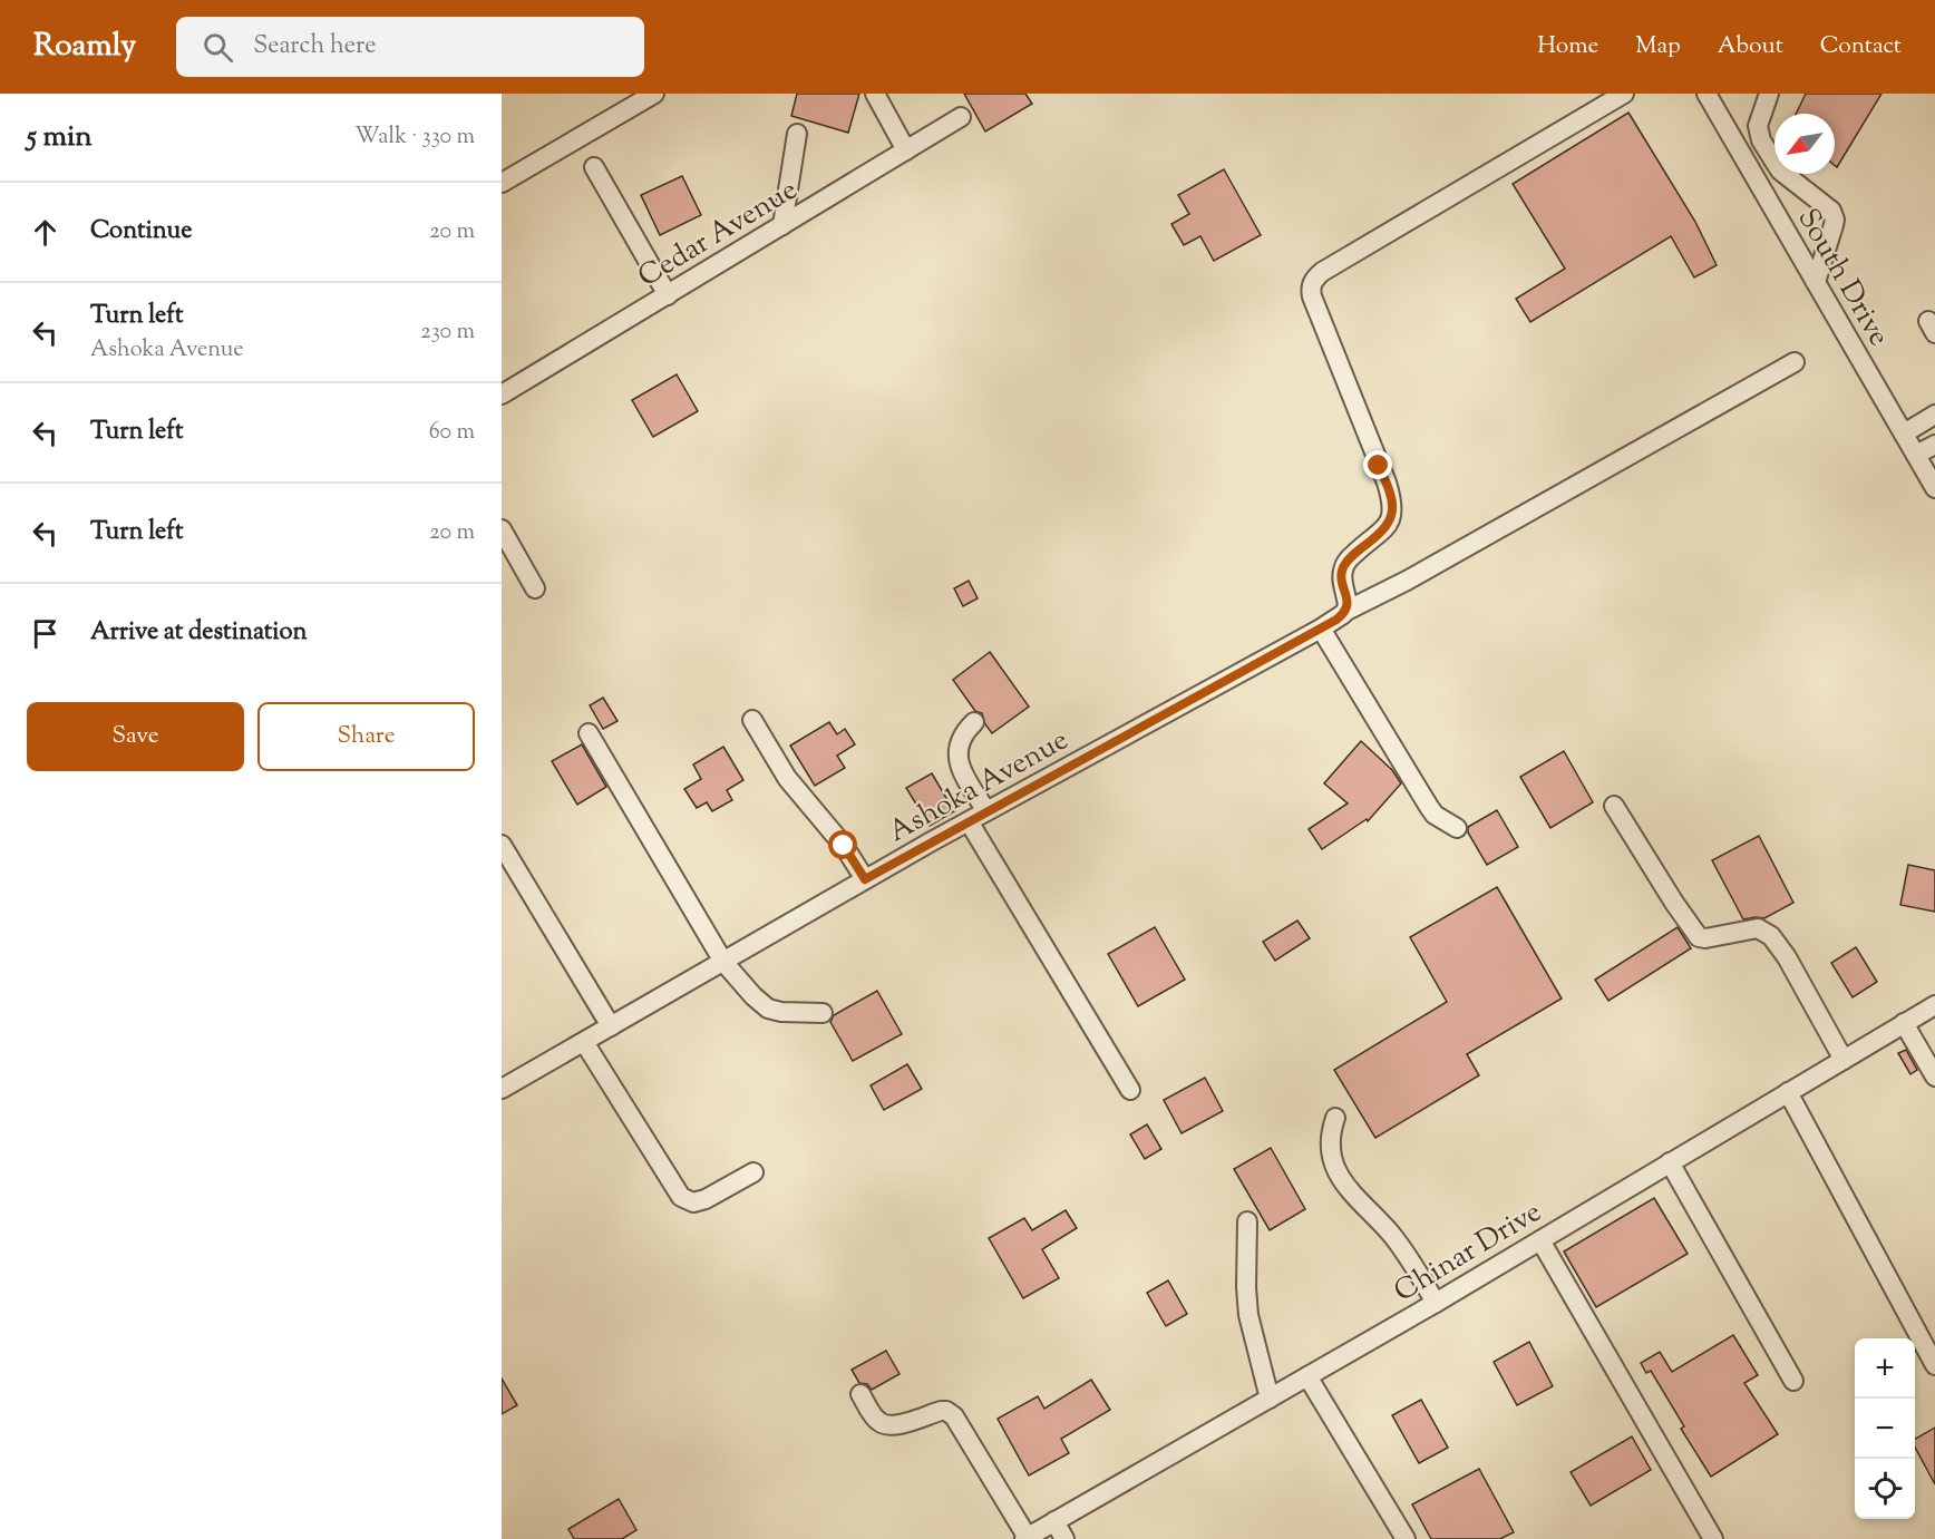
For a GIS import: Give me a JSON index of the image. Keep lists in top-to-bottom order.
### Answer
{
  "streets": {
    "street": [
      "Cedar Avenue",
      "South Drive",
      "Ashoka Avenue",
      "Chinar Drive"
    ]
  },
  "north": "bottom left",
  "page": {
    "header": "Roamly",
    "search": "Search here",
    "nav": [
      "Home",
      "Map",
      "About",
      "Contact"
    ],
    "heading": ["5 min", "Walk · 330 m"],
    "list": [
      ["Continue", "20 m"],
      ["Turn left", "Ashoka Avenue", "230 m"],
      ["Turn left", "60 m"],
      ["Turn left", "20 m"],
      "Arrive at destination"
    ],
    "buttons": ["Save", "Share"],
    "map_buttons": ["+", "−"]
  }
}
